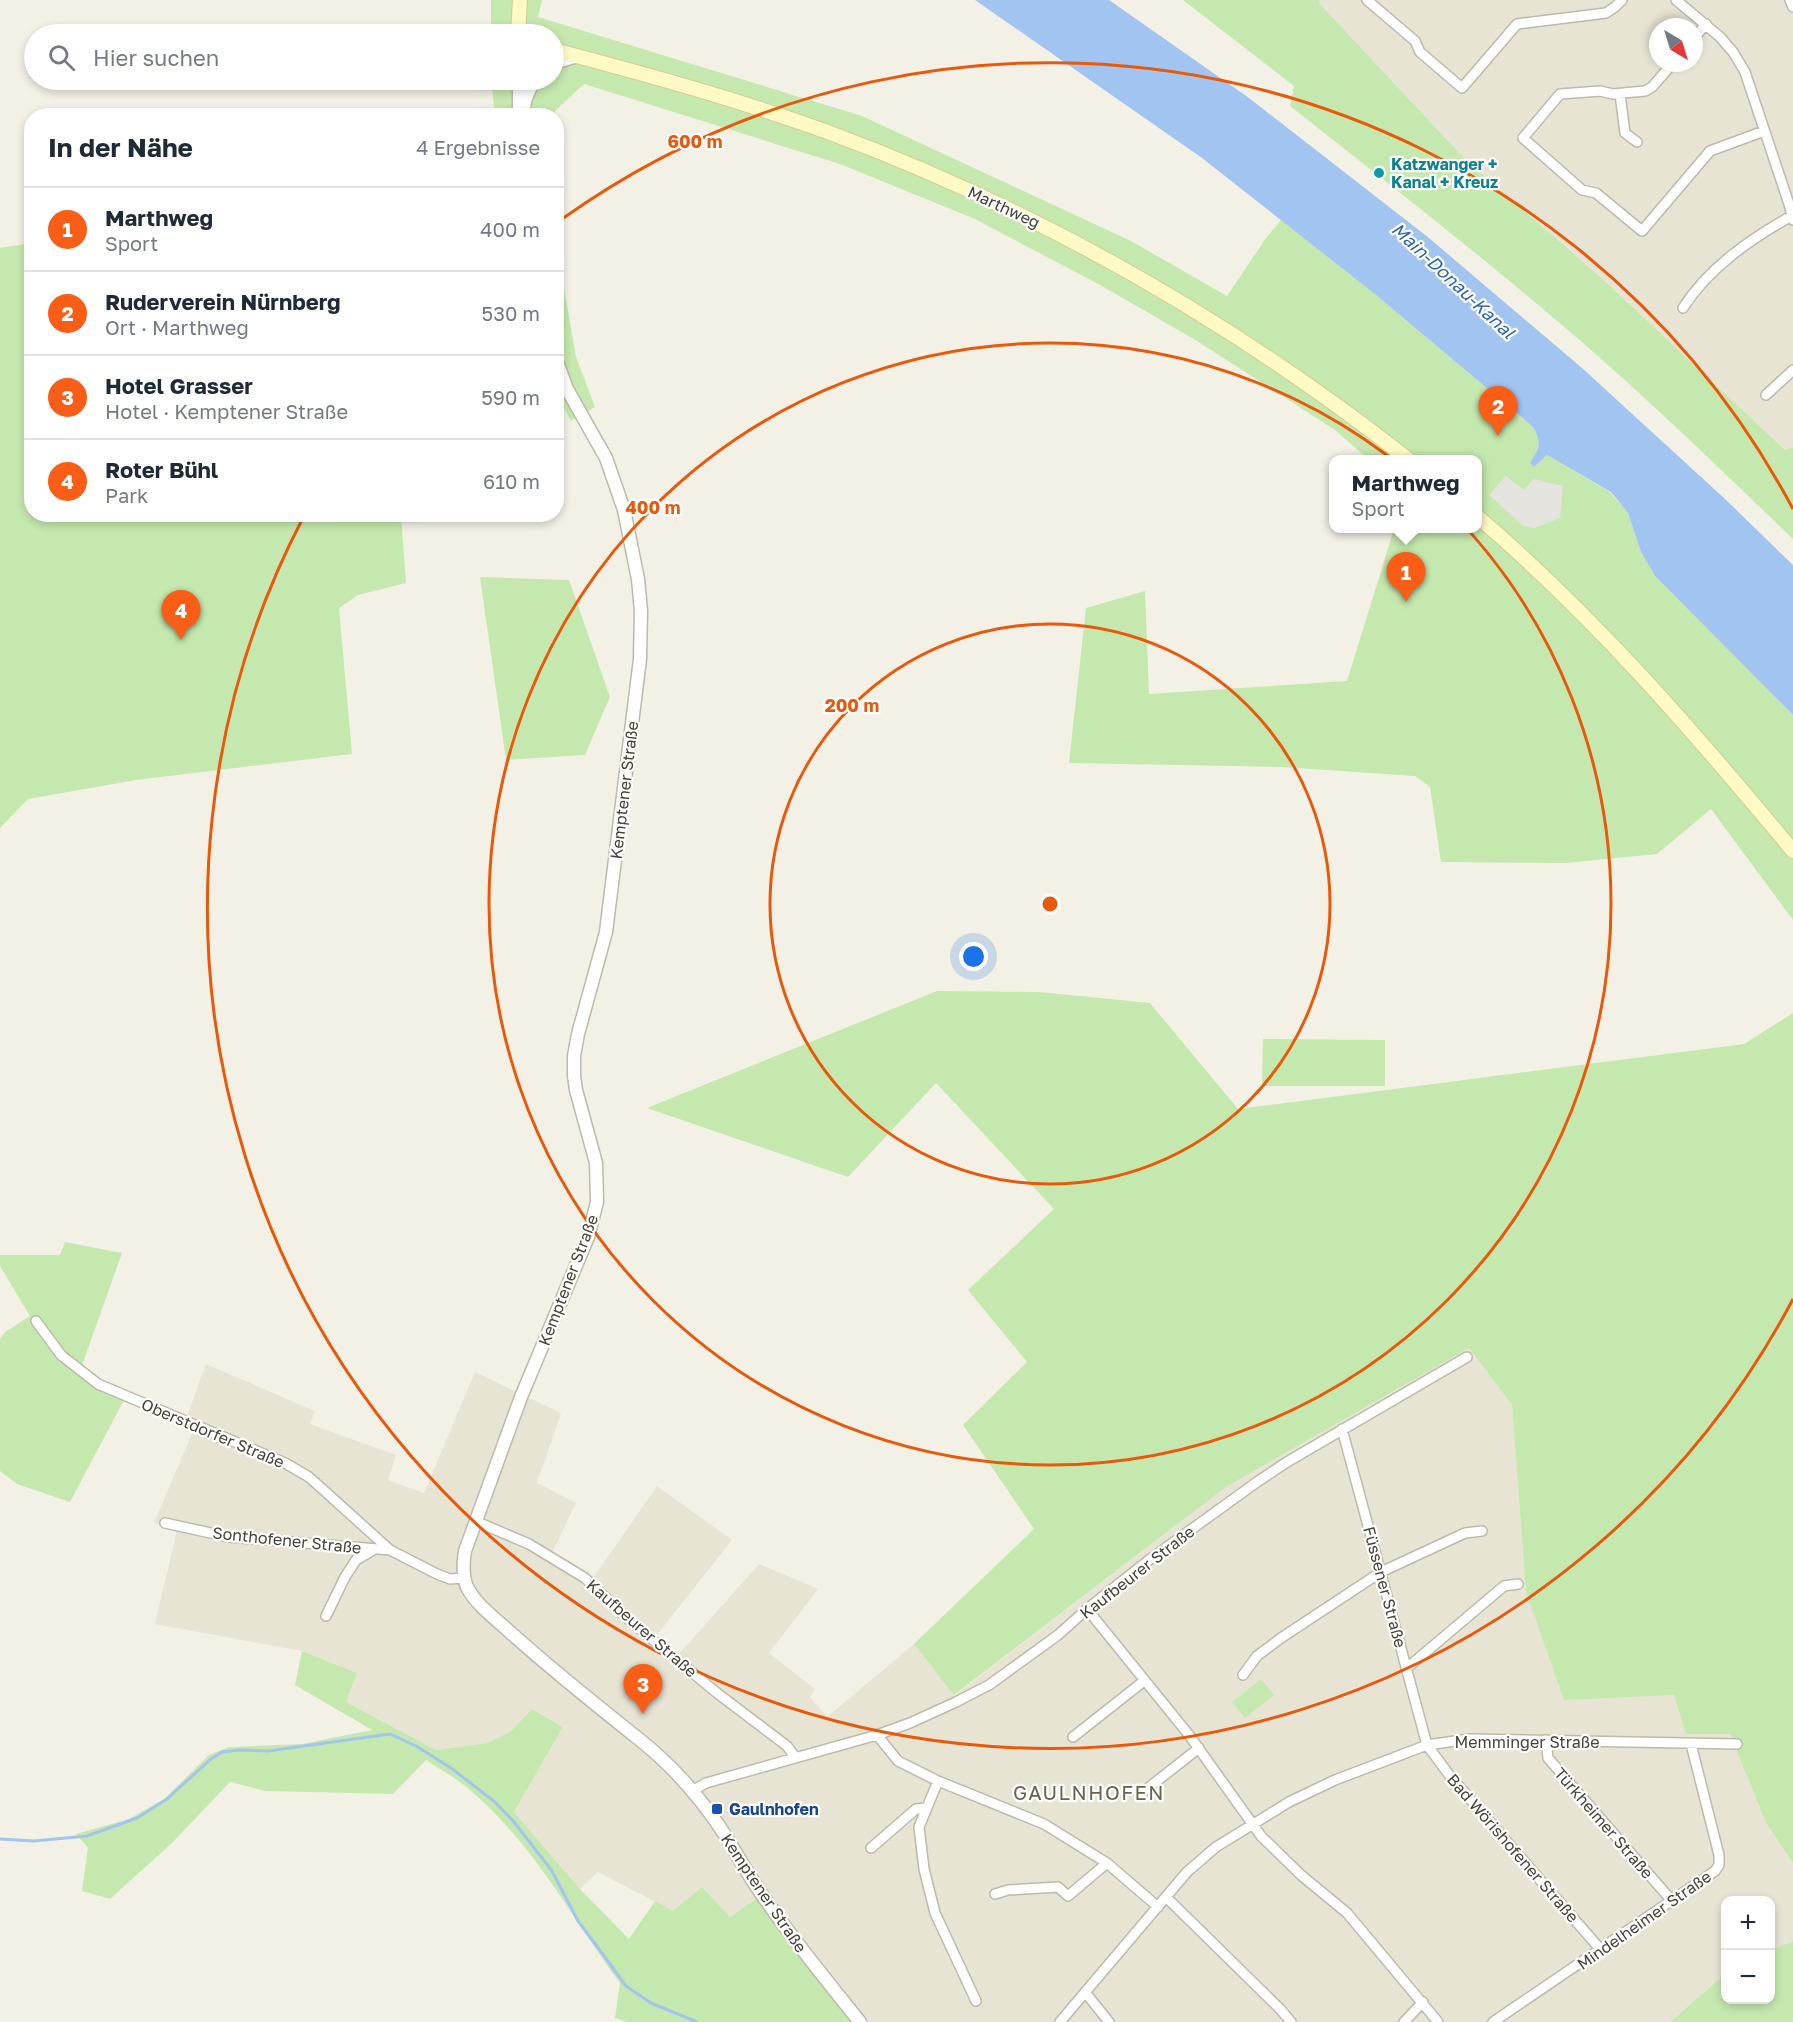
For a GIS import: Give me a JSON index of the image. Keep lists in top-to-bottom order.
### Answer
{
  "streets": {
    "main road": ["Marthweg"],
    "street": [
      "Kemptener Straße",
      "Oberstdorfer Straße",
      "Sonthofener Straße",
      "Kaufbeurer Straße",
      "Füssener Straße",
      "Memminger Straße",
      "Türkheimer Straße",
      "Bad Wörishofener Straße",
      "Mindelheimer Straße"
    ]
  },
  "crossings": [
    ["Kemptener Straße", "Sonthofener Straße"],
    ["Kemptener Straße", "Kaufbeurer Straße"],
    ["Oberstdorfer Straße", "Sonthofener Straße"],
    ["Kaufbeurer Straße", "Füssener Straße"],
    ["Füssener Straße", "Memminger Straße"],
    ["Füssener Straße", "Bad Wörishofener Straße"],
    ["Memminger Straße", "Türkheimer Straße"],
    ["Memminger Straße", "Bad Wörishofener Straße"],
    ["Memminger Straße", "Mindelheimer Straße"],
    ["Türkheimer Straße", "Mindelheimer Straße"],
    ["Bad Wörishofener Straße", "Mindelheimer Straße"]
  ],
  "districts": ["GAULNHOFEN"],
  "water": ["Main-Donau-Kanal"],
  "places": {
    "other": ["Katzwanger + Kanal + Kreuz"],
    "transit": ["Gaulnhofen"]
  },
  "north": "bottom right",
  "page": {
    "search": "Hier suchen",
    "heading": ["In der Nähe", "4 Ergebnisse"],
    "list": [
      {
        "mark": "1",
        "name": "Marthweg",
        "note": "Sport",
        "value": "400 m"
      },
      {
        "mark": "2",
        "name": "Ruderverein Nürnberg",
        "note": "Ort · Marthweg",
        "value": "530 m"
      },
      {
        "mark": "3",
        "name": "Hotel Grasser",
        "note": "Hotel · Kemptener Straße",
        "value": "590 m"
      },
      {
        "mark": "4",
        "name": "Roter Bühl",
        "note": "Park",
        "value": "610 m"
      }
    ],
    "pins": [
      "2",
      "1",
      "4",
      "3"
    ],
    "popup": ["Marthweg", "Sport"],
    "map_buttons": ["+", "−"]
  },
  "rings": ["600 m", "400 m", "200 m"]
}
